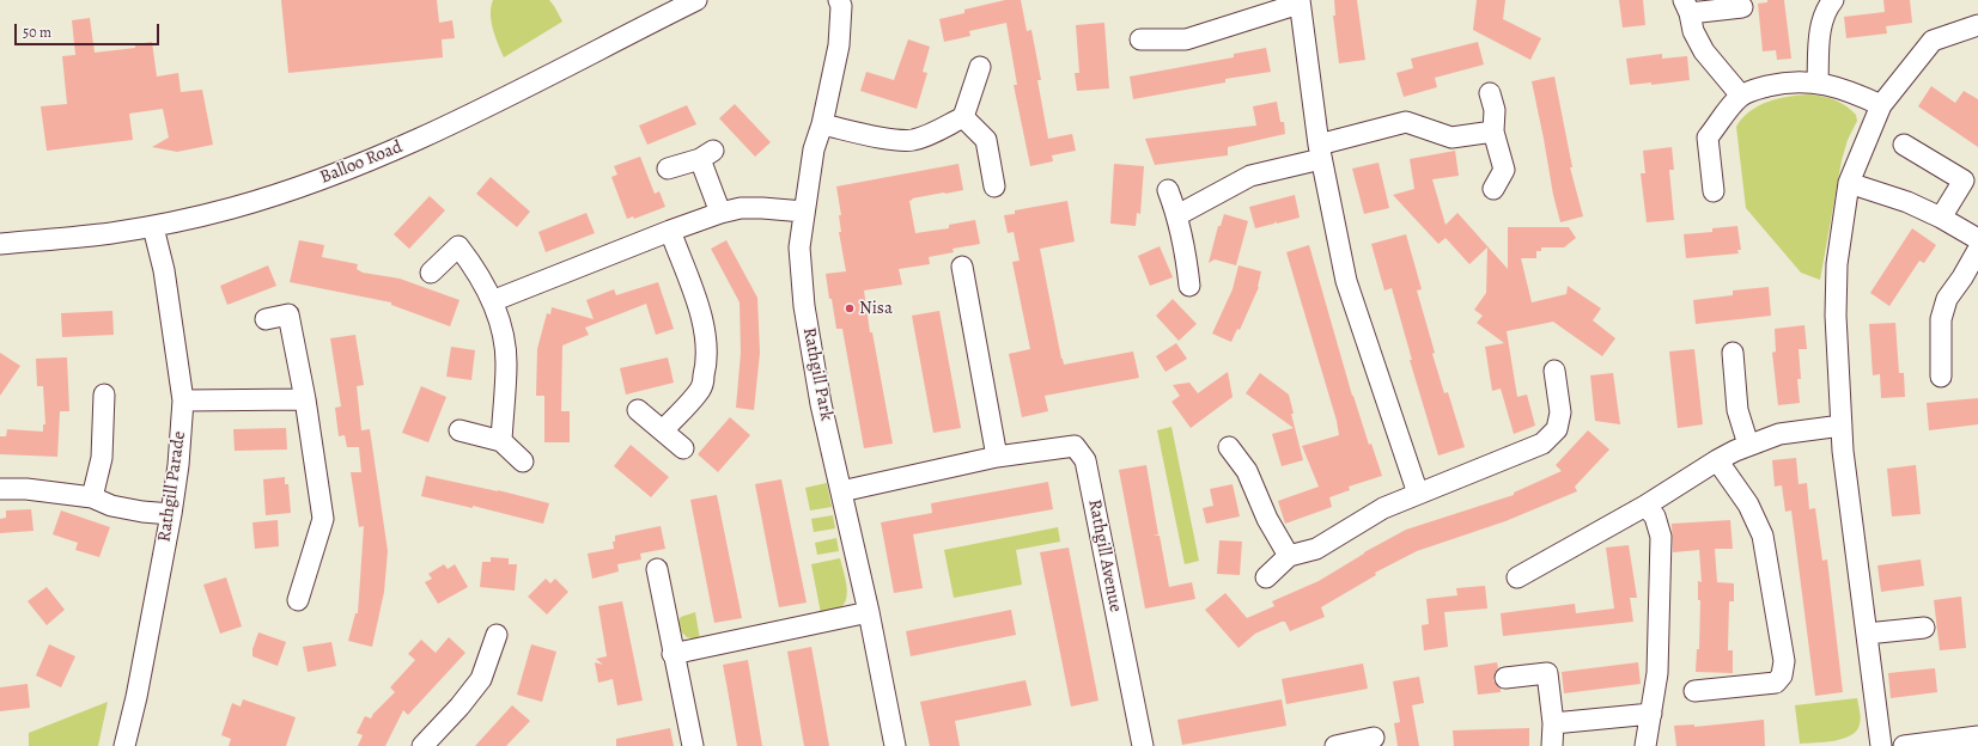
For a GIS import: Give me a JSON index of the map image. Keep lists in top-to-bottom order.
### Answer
{
  "streets": {
    "street": [
      "Balloo Road",
      "Rathgill Park",
      "Rathgill Parade",
      "Rathgill Avenue"
    ]
  },
  "crossings": [
    ["Balloo Road", "Rathgill Parade"],
    ["Rathgill Park", "Rathgill Avenue"]
  ],
  "places": ["Nisa"],
  "scale_bar": "50 m"
}
